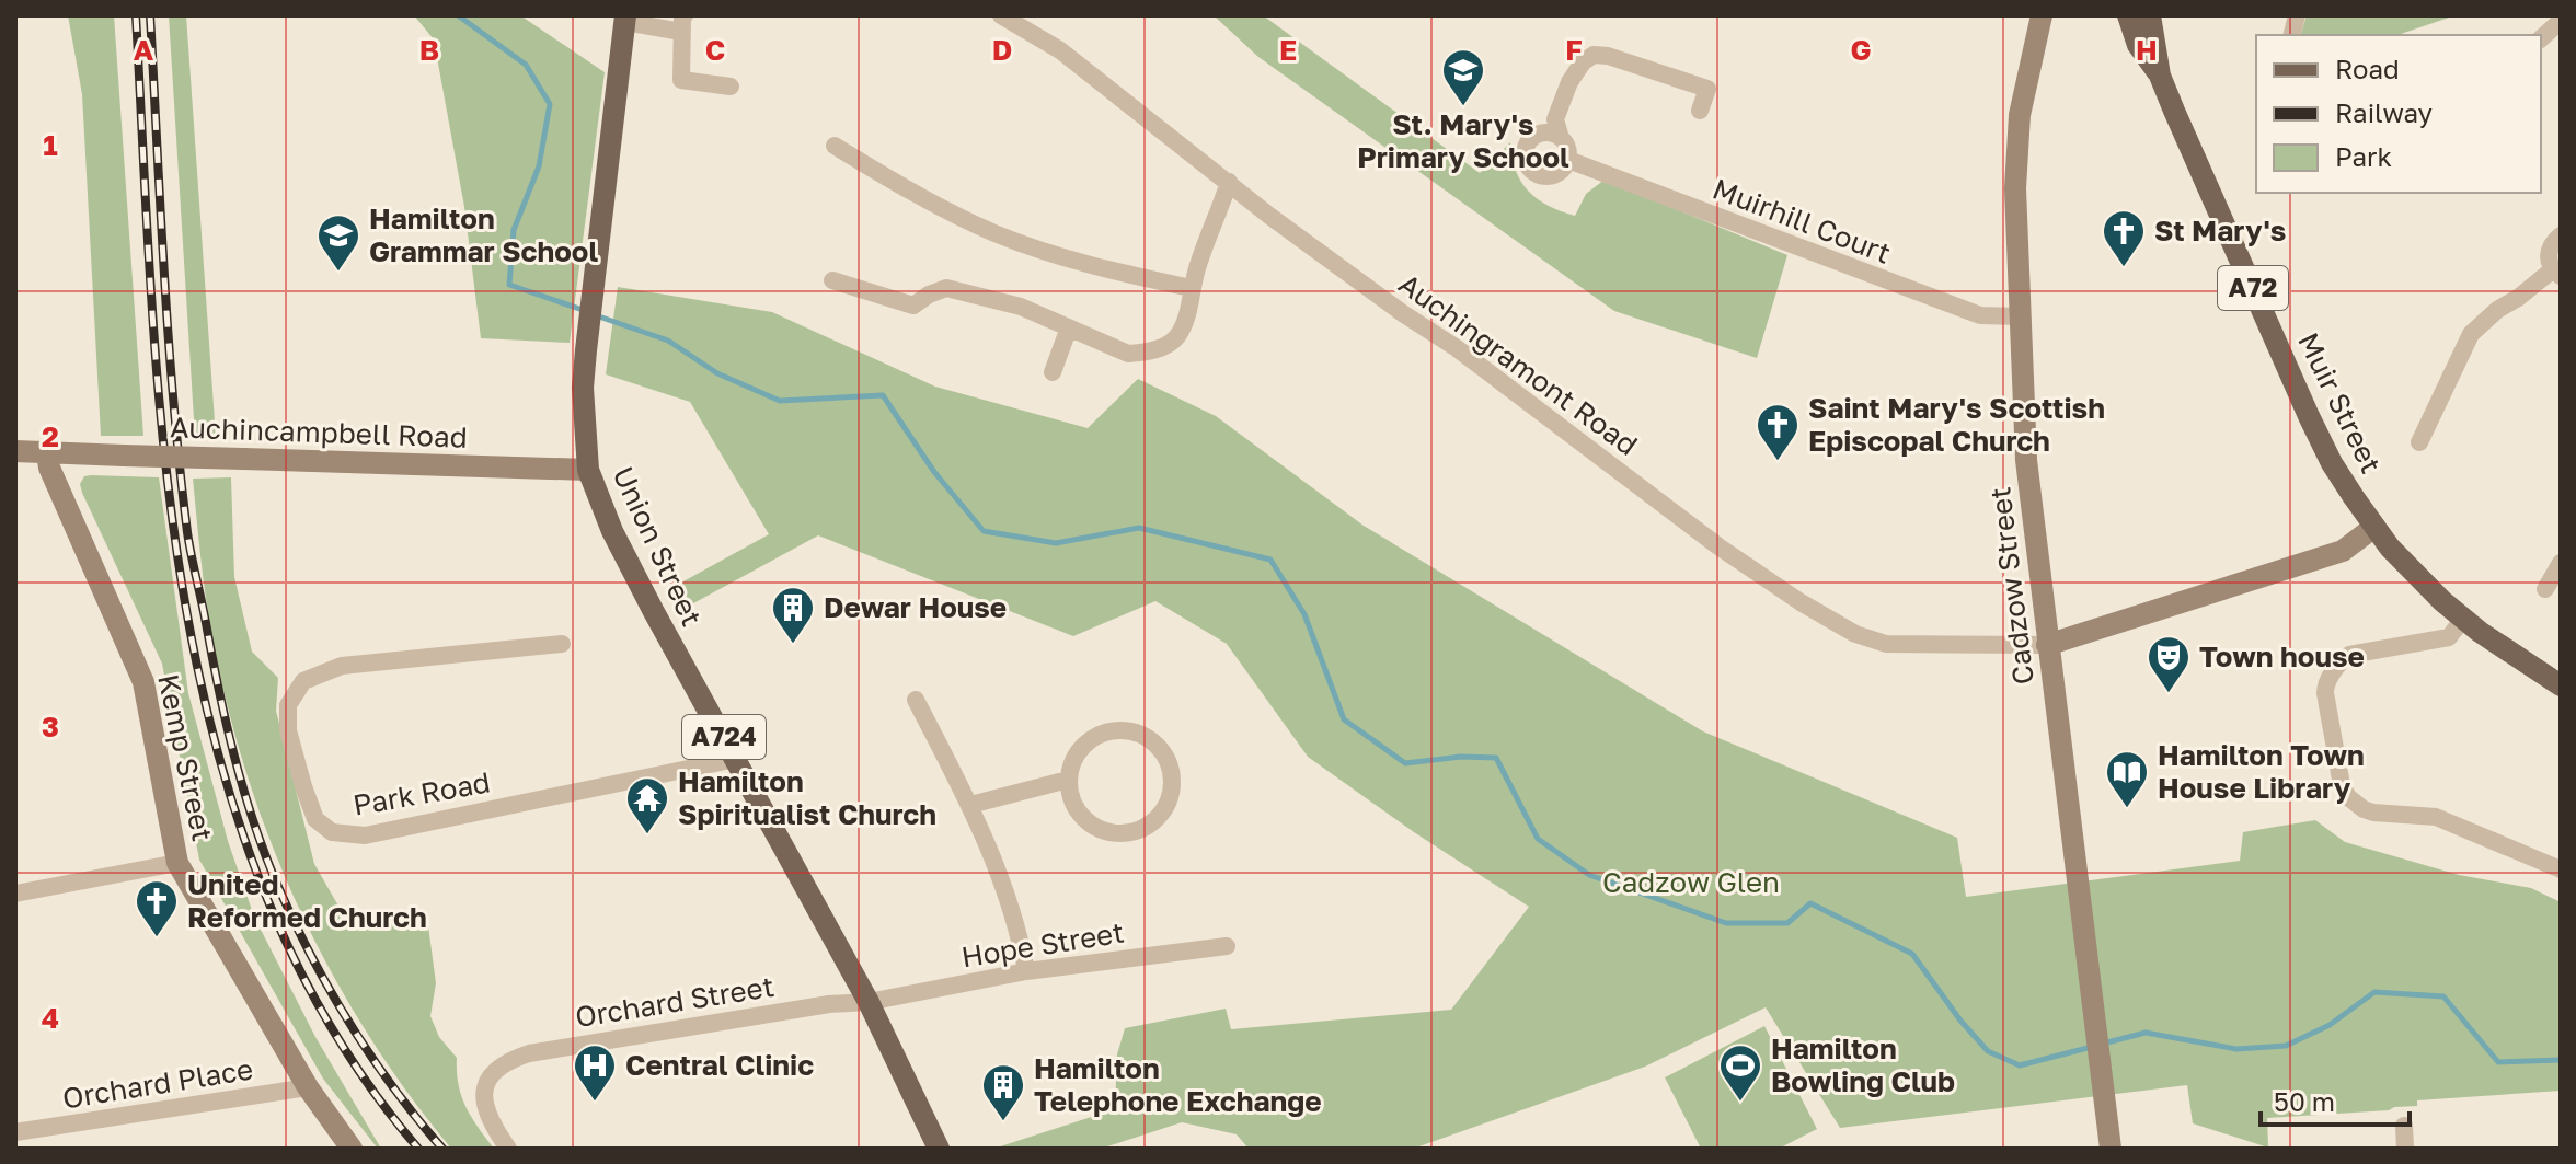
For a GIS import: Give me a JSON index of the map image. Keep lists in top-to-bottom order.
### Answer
{
  "streets": {
    "main road": [
      "A72",
      "Muir Street",
      "Auchincampbell Road",
      "Union Street",
      "Cadzow Street",
      "A724",
      "Kemp Street"
    ],
    "street": [
      "Muirhill Court",
      "Auchingramont Road",
      "Park Road",
      "Hope Street",
      "Orchard Street",
      "Orchard Place"
    ]
  },
  "crossings": [
    ["Muirhill Court", "Cadzow Street"],
    ["Auchingramont Road", "Cadzow Street"],
    ["Auchincampbell Road", "Union Street"],
    ["Auchincampbell Road", "Kemp Street"],
    ["Union Street", "A724"],
    ["Union Street", "Park Road"],
    ["Union Street", "Hope Street"],
    ["Union Street", "Orchard Street"],
    ["A724", "Hope Street"],
    ["A724", "Orchard Street"],
    ["Kemp Street", "Orchard Place"],
    ["Hope Street", "Orchard Street"]
  ],
  "parks": ["Cadzow Glen"],
  "places": {
    "school or university": ["St. Mary's Primary School", "Hamilton Grammar School"],
    "church": ["St Mary's", "Saint Mary's Scottish Episcopal Church", "United Reformed Church"],
    "building": ["Dewar House", "Hamilton Telephone Exchange"],
    "theatre": ["Town house"],
    "library": ["Hamilton Town House Library"],
    "temple": ["Hamilton Spiritualist Church"],
    "hospital": ["Central Clinic"],
    "sports": ["Hamilton Bowling Club"]
  },
  "legend": ["Road", "Railway", "Park"],
  "scale_bar": "50 m",
  "grid": {
    "columns": [
      "A",
      "B",
      "C",
      "D",
      "E",
      "F",
      "G",
      "H"
    ],
    "rows": [
      "1",
      "2",
      "3",
      "4"
    ]
  }
}
